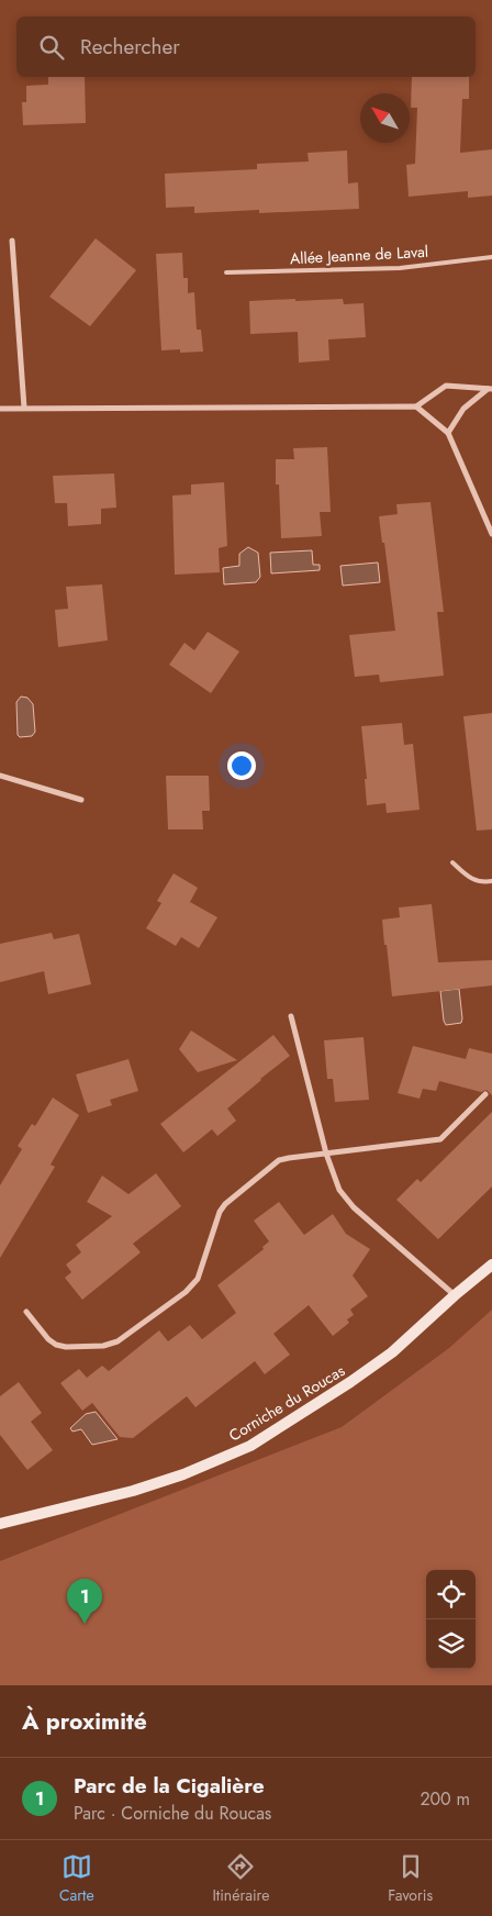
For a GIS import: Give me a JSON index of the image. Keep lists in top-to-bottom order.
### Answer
{
  "streets": {
    "main road": ["Corniche du Roucas"],
    "lane": ["Allée Jeanne de Laval"]
  },
  "north": "top left",
  "page": {
    "search": "Rechercher",
    "pins": "1",
    "heading": "À proximité",
    "list": [
      {
        "mark": "1",
        "name": "Parc de la Cigalière",
        "note": "Parc · Corniche du Roucas",
        "value": "200 m"
      }
    ],
    "nav": ["Carte", "Itinéraire", "Favoris"]
  }
}
